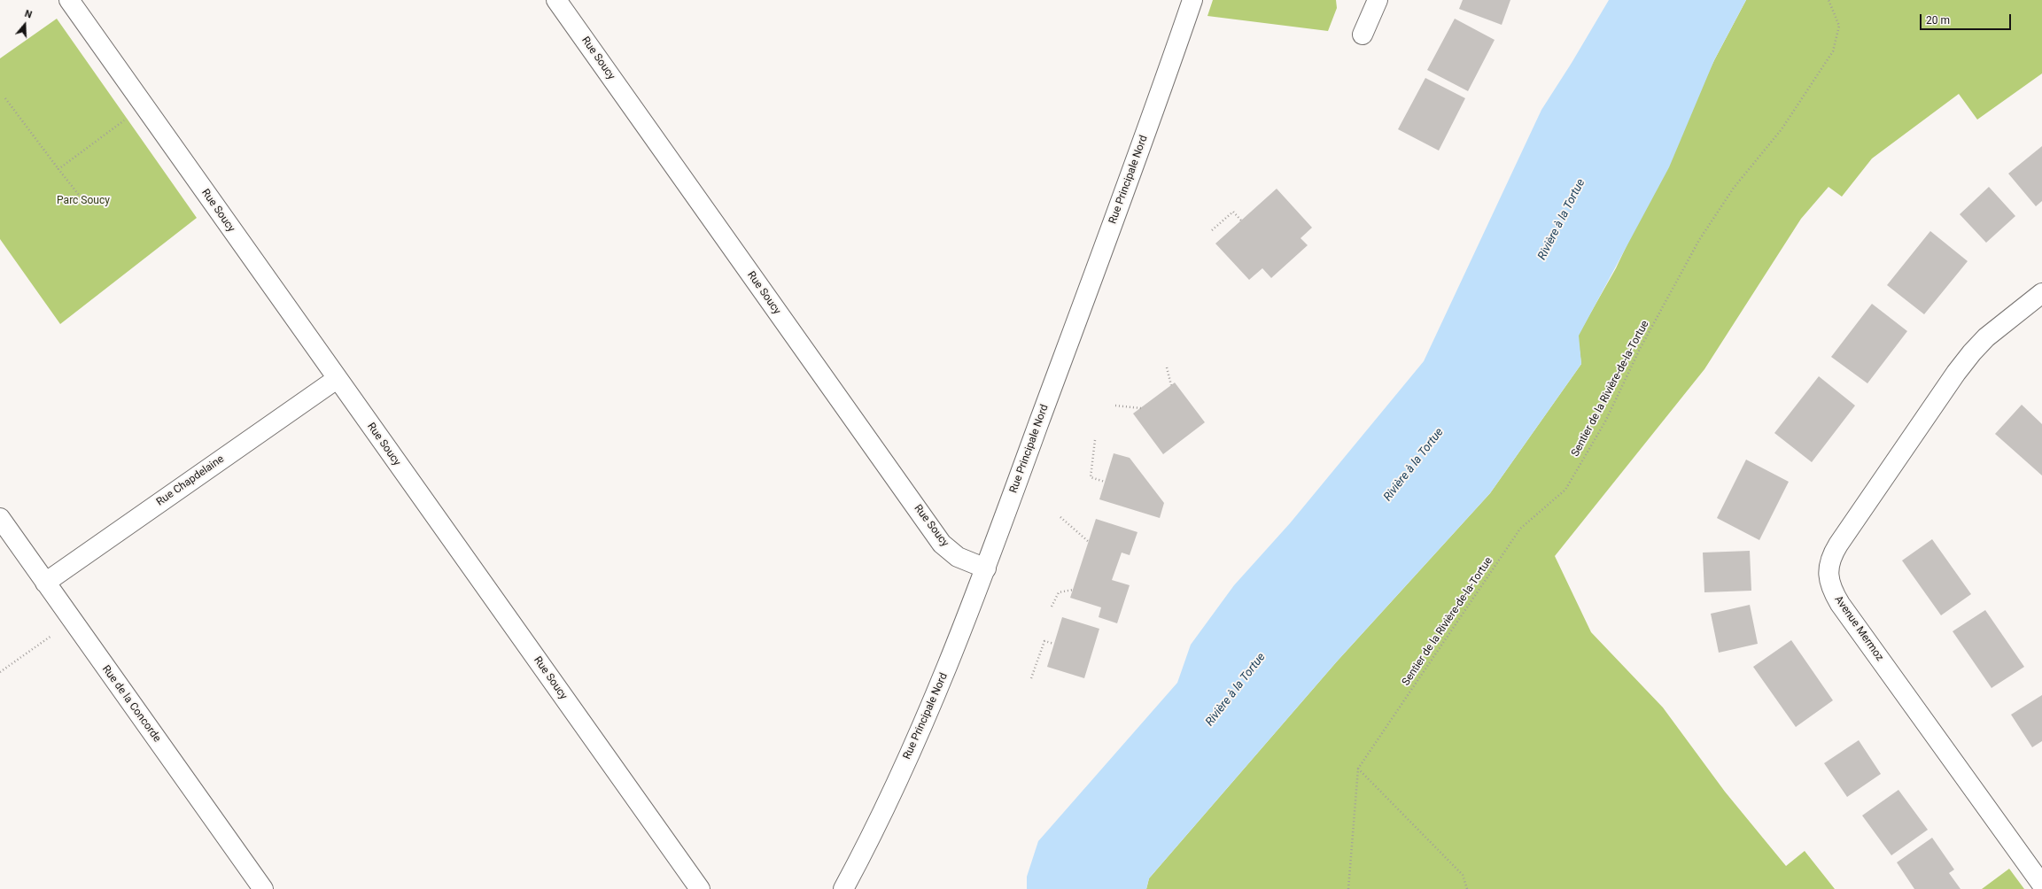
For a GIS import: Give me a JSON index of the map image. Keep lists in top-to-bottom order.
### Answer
{
  "streets": {
    "street": [
      "Rue Soucy",
      "Rue Principale Nord",
      "Rue Chapdelaine",
      "Avenue Mermoz",
      "Rue de la Concorde"
    ],
    "path": ["Sentier de la Rivière-de-la-Tortue"]
  },
  "crossings": [
    ["Rue Soucy", "Rue Principale Nord"],
    ["Rue Soucy", "Rue Chapdelaine"],
    ["Rue Chapdelaine", "Rue de la Concorde"]
  ],
  "water": ["Rivière à la Tortue"],
  "parks": ["Parc Soucy"],
  "scale_bar": "20 m",
  "north": "top"
}
